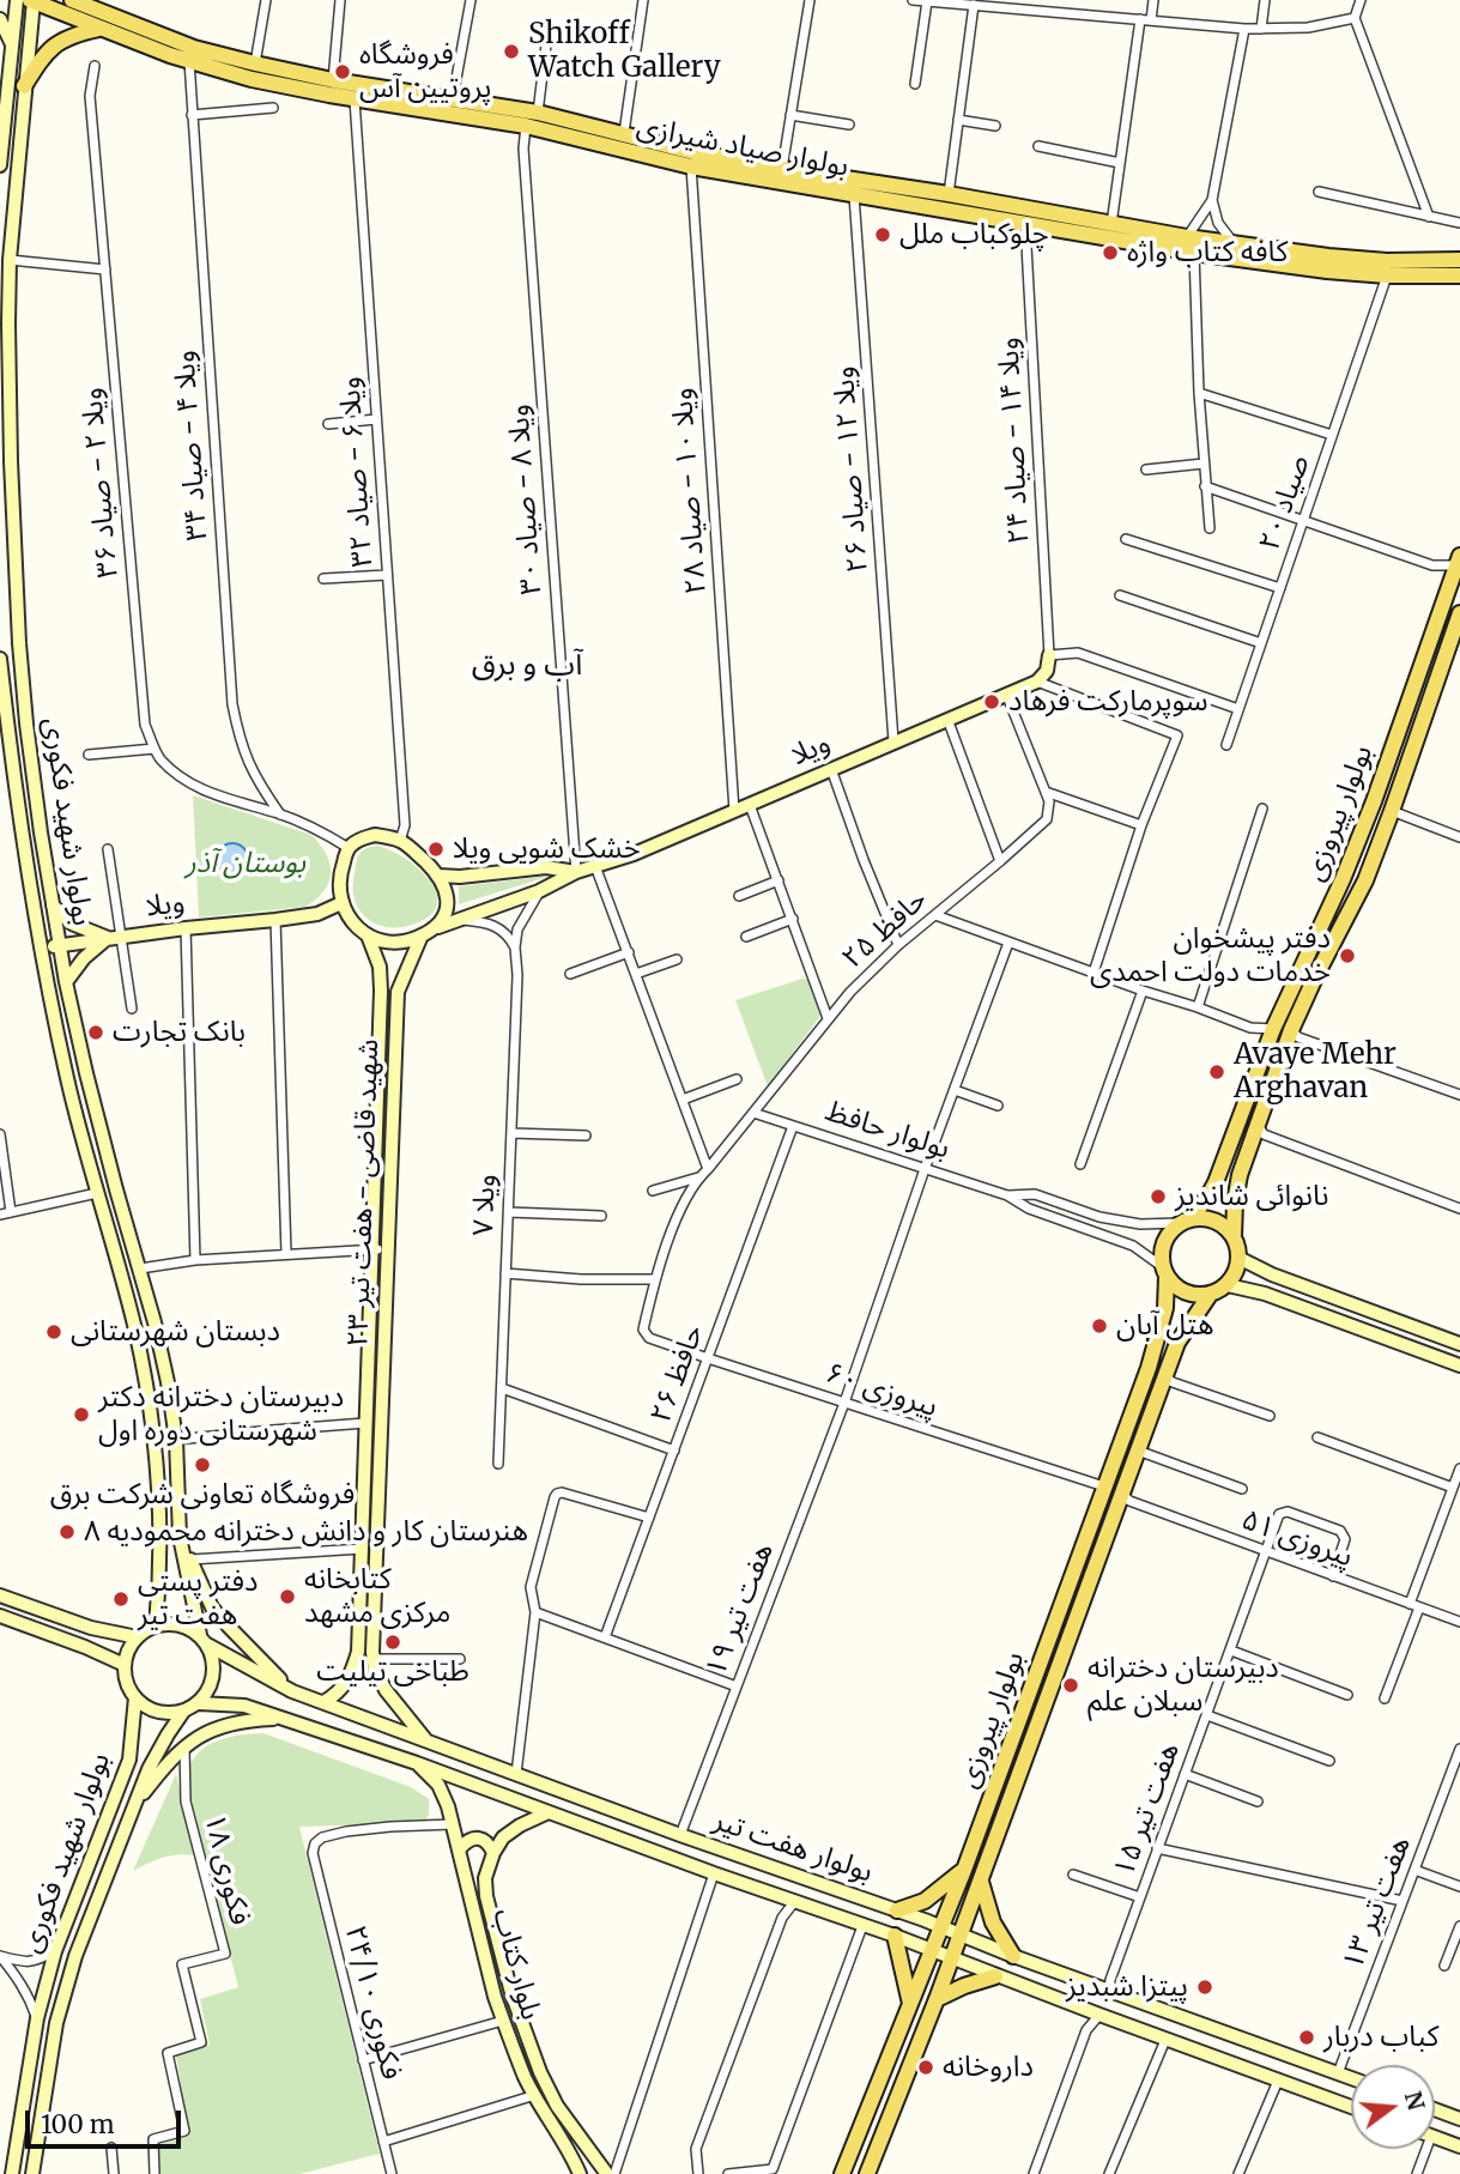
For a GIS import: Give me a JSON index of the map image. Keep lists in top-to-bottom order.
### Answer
{
  "streets": {
    "main road": [
      "بولوار صیاد شیرازی",
      "ویلا",
      "بولوار پیروزی",
      "بولوار شهید فکوری",
      "شهید قاضی - هفت تیر ۲۳",
      "بولوار هفت تیر",
      "بلوار کتاب"
    ],
    "street": [
      "ویلا ۱۴ - صیاد ۲۴",
      "ویلا ۴ - صیاد ۳۴",
      "ویلا ۱۲ - صیاد ۲۶",
      "ویلا ۶ - صیاد ۳۲",
      "ویلا ۲ - صیاد ۳۶",
      "ویلا ۱۰ - صیاد ۲۸",
      "ویلا ۸ - صیاد ۳۰",
      "صیاد ۲۰",
      "حافظ ۲۵",
      "بولوار حافظ",
      "ویلا ۷",
      "حافظ ۲۶",
      "پیروزی ۶۰",
      "پیروزی ۵۱",
      "هفت تیر ۱۹",
      "هفت تیر ۱۵",
      "فکوری ١٨",
      "هفت تیر ۱۳",
      "فکوری ۲۴/۱۰"
    ]
  },
  "crossings": [
    ["بولوار صیاد شیرازی", "ویلا ۱۴ - صیاد ۲۴"],
    ["بولوار صیاد شیرازی", "ویلا ۴ - صیاد ۳۴"],
    ["بولوار صیاد شیرازی", "ویلا ۱۲ - صیاد ۲۶"],
    ["بولوار صیاد شیرازی", "ویلا ۶ - صیاد ۳۲"],
    ["بولوار صیاد شیرازی", "ویلا ۱۰ - صیاد ۲۸"],
    ["بولوار صیاد شیرازی", "ویلا ۸ - صیاد ۳۰"],
    ["بولوار صیاد شیرازی", "صیاد ۲۰"],
    ["بولوار صیاد شیرازی", "بولوار شهید فکوری"],
    ["ویلا ۴ - صیاد ۳۴", "ویلا ۲ - صیاد ۳۶"],
    ["ویلا ۱۲ - صیاد ۲۶", "ویلا"],
    ["ویلا ۶ - صیاد ۳۲", "ویلا ۲ - صیاد ۳۶"],
    ["ویلا ۶ - صیاد ۳۲", "ویلا"],
    ["ویلا ۶ - صیاد ۳۲", "شهید قاضی - هفت تیر ۲۳"],
    ["ویلا ۲ - صیاد ۳۶", "ویلا"],
    ["ویلا ۲ - صیاد ۳۶", "شهید قاضی - هفت تیر ۲۳"],
    ["ویلا ۱۰ - صیاد ۲۸", "ویلا"],
    ["ویلا ۸ - صیاد ۳۰", "ویلا"],
    ["ویلا", "بولوار شهید فکوری"],
    ["ویلا", "شهید قاضی - هفت تیر ۲۳"],
    ["بولوار پیروزی", "پیروزی ۶۰"],
    ["بولوار پیروزی", "پیروزی ۵۱"],
    ["بولوار پیروزی", "بولوار هفت تیر"],
    ["بولوار شهید فکوری", "بولوار هفت تیر"],
    ["حافظ ۲۵", "بولوار حافظ"],
    ["بولوار حافظ", "حافظ ۲۶"],
    ["بولوار حافظ", "هفت تیر ۱۹"],
    ["حافظ ۲۶", "پیروزی ۶۰"],
    ["پیروزی ۶۰", "هفت تیر ۱۹"],
    ["پیروزی ۵۱", "هفت تیر ۱۵"],
    ["هفت تیر ۱۹", "بولوار هفت تیر"],
    ["هفت تیر ۱۵", "بولوار هفت تیر"],
    ["بولوار هفت تیر", "هفت تیر ۱۳"],
    ["بولوار هفت تیر", "بلوار کتاب"],
    ["بلوار کتاب", "فکوری ۲۴/۱۰"]
  ],
  "districts": ["آب و برق"],
  "parks": ["بوستان آذر"],
  "places": [
    "Shikoff Watch Gallery",
    "فروشگاه پروتیین آس",
    "چلوکباب ملل",
    "کافه کتاب واژه",
    "سوپرمارکت فرهاد",
    "خشک شویی ویلا",
    "دفتر پیشخوان خدمات دولت احمدی",
    "بانک تجارت",
    "Avaye Mehr Arghavan",
    "نانوائی شاندیز",
    "هتل آبان",
    "دبستان شهرستانی",
    "دبیرستان دخترانه دکتر شهرستانی دوره اول",
    "فروشگاه تعاونی شرکت برق",
    "هنرستان کار و دانش دخترانه محمودیه ۸",
    "کتابخانه مرکزی مشهد",
    "دفتر پستی هفت تیر",
    "طباخی تیلیت",
    "دبیرستان دخترانه سبلان علم",
    "پیتزا شبدیز",
    "کباب دربار",
    "داروخانه"
  ],
  "scale_bar": "100 m",
  "north": "right"
}
